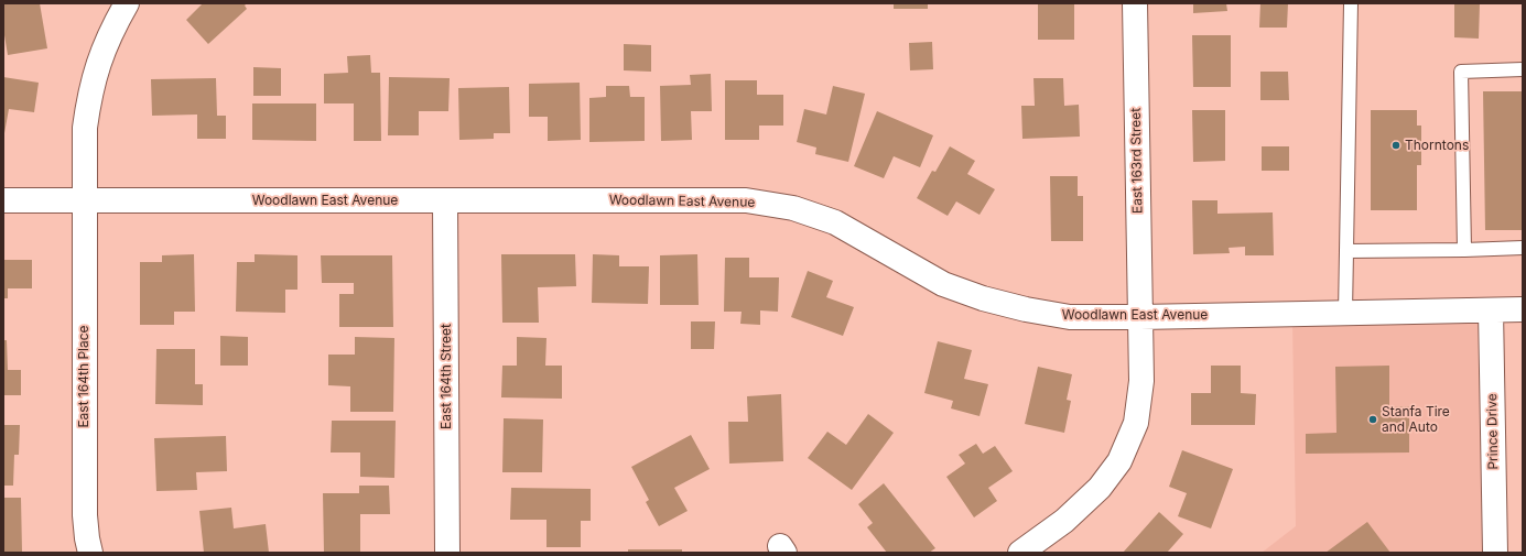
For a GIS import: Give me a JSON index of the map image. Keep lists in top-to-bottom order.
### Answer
{
  "streets": {
    "street": [
      "East 163rd Street",
      "Woodlawn East Avenue",
      "East 164th Place",
      "East 164th Street",
      "Prince Drive"
    ]
  },
  "crossings": [
    ["East 163rd Street", "Woodlawn East Avenue"],
    ["Woodlawn East Avenue", "East 164th Place"],
    ["Woodlawn East Avenue", "East 164th Street"],
    ["Woodlawn East Avenue", "Prince Drive"]
  ],
  "places": ["Thorntons", "Stanfa Tire and Auto"]
}
